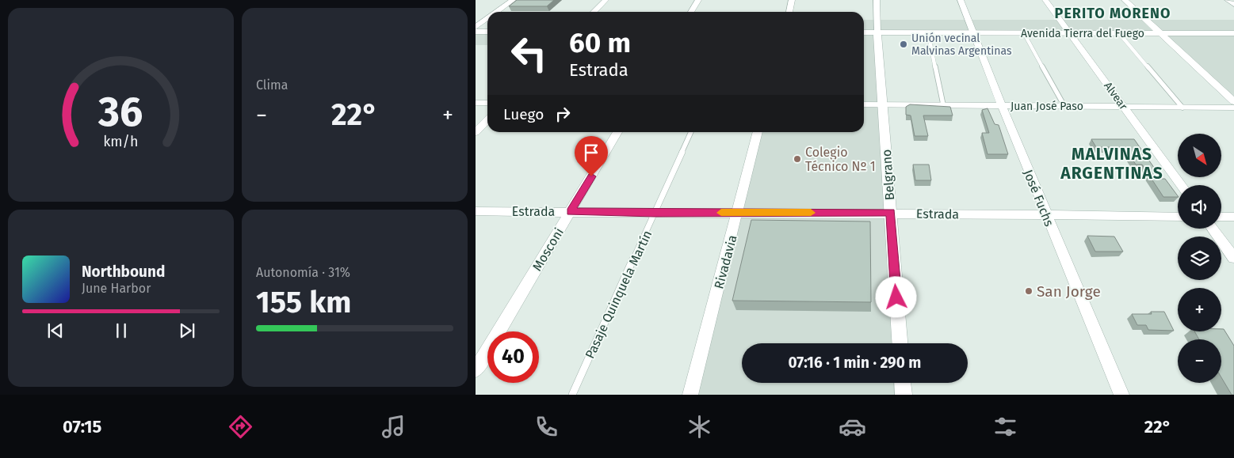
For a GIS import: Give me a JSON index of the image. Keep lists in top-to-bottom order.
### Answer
{
  "streets": {
    "street": [
      "Avenida Tierra del Fuego",
      "Alvear",
      "Juan José Paso",
      "Belgrano",
      "José Fuchs",
      "Estrada",
      "Mosconi",
      "Rivadavia"
    ],
    "lane": ["Pasaje Quinquela Martín"]
  },
  "crossings": [
    ["Avenida Tierra del Fuego", "Alvear"],
    ["Avenida Tierra del Fuego", "Belgrano"],
    ["Avenida Tierra del Fuego", "José Fuchs"],
    ["Alvear", "Juan José Paso"],
    ["Juan José Paso", "Belgrano"],
    ["Juan José Paso", "José Fuchs"],
    ["Belgrano", "Estrada"],
    ["José Fuchs", "Estrada"],
    ["Estrada", "Mosconi"],
    ["Estrada", "Rivadavia"],
    ["Estrada", "Pasaje Quinquela Martín"]
  ],
  "districts": ["PERITO MORENO", "MALVINAS ARGENTINAS"],
  "places": ["Unión vecinal Malvinas Argentinas", "Colegio Técnico Nº 1", "San Jorge"],
  "north": "bottom right",
  "page": {
    "tile": [
      "Clima",
      ["Autonomía · 31%", "155 km"]
    ],
    "turn": ["60 m", "Estrada"],
    "then": "Luego",
    "heat": ["−", "22°", "+"],
    "map_buttons": ["+", "−"],
    "song": ["Northbound", "June Harbor"],
    "limit": "40",
    "trip": "07:16 · 1 min · 290 m",
    "tabs": ["07:15", "22°"],
    "gauge": ["36", "km/h"]
  }
}
